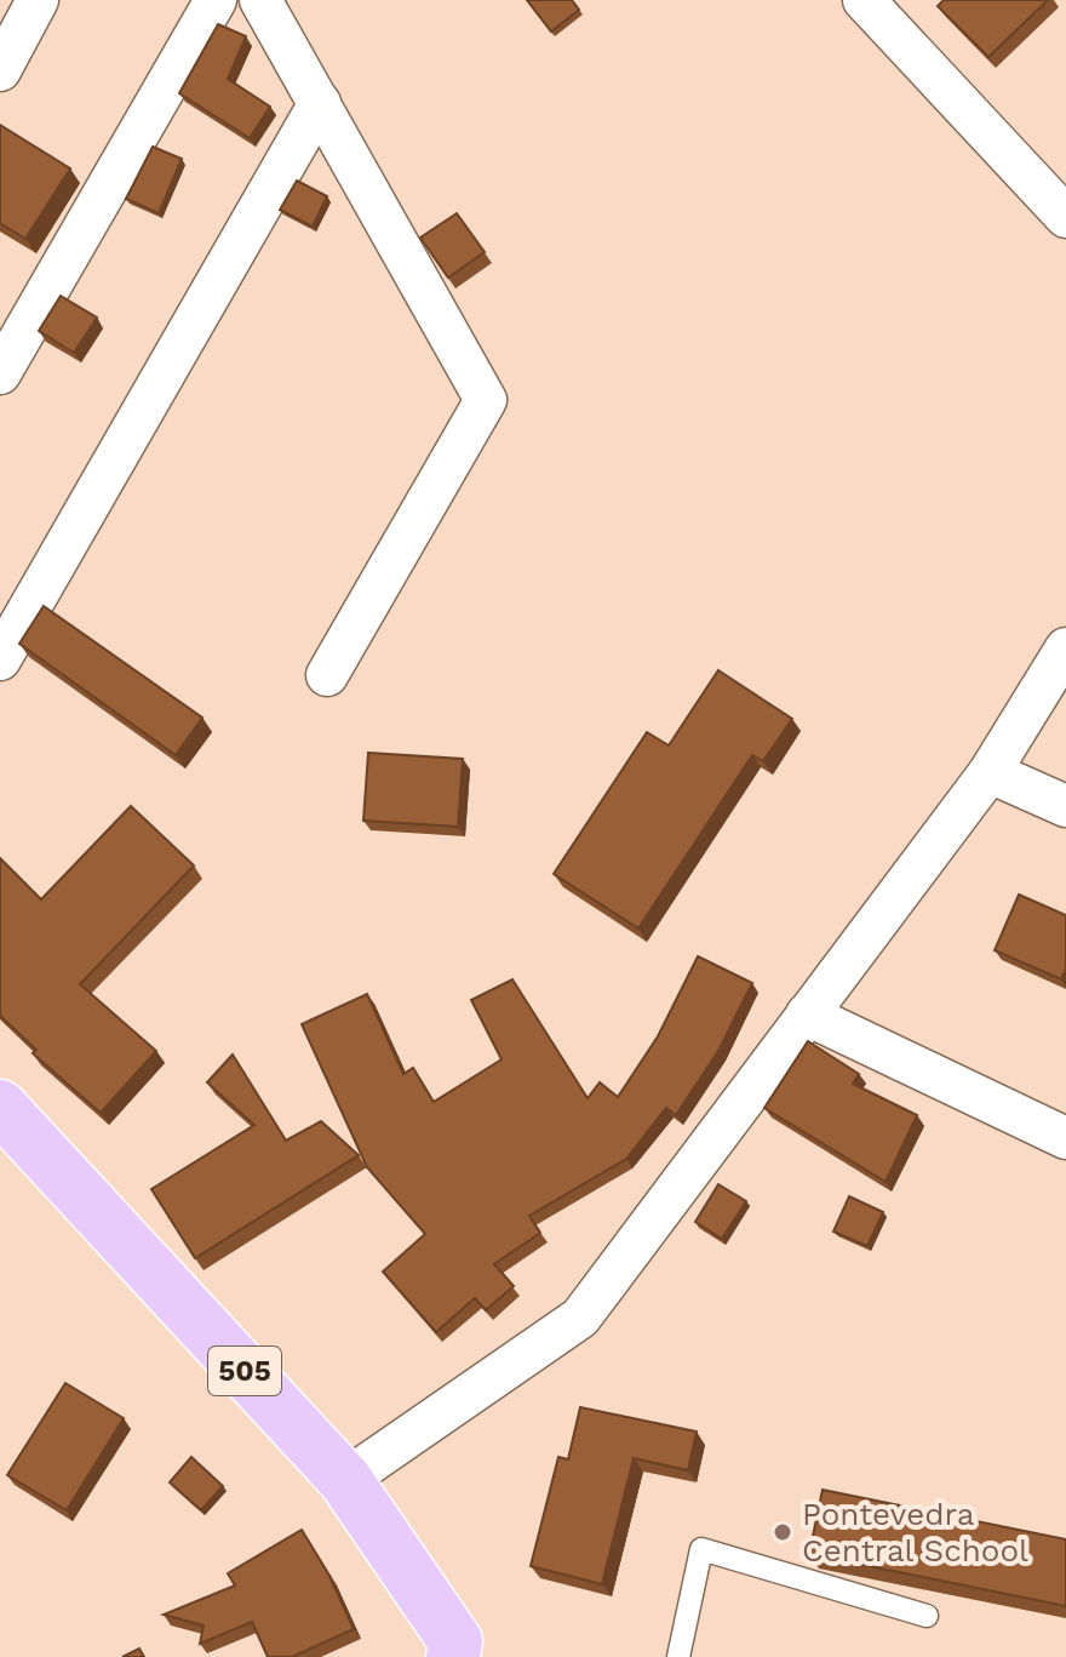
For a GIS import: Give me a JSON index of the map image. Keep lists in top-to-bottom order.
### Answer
{
  "streets": {
    "main road": ["505"]
  },
  "places": ["Pontevedra Central School"]
}
